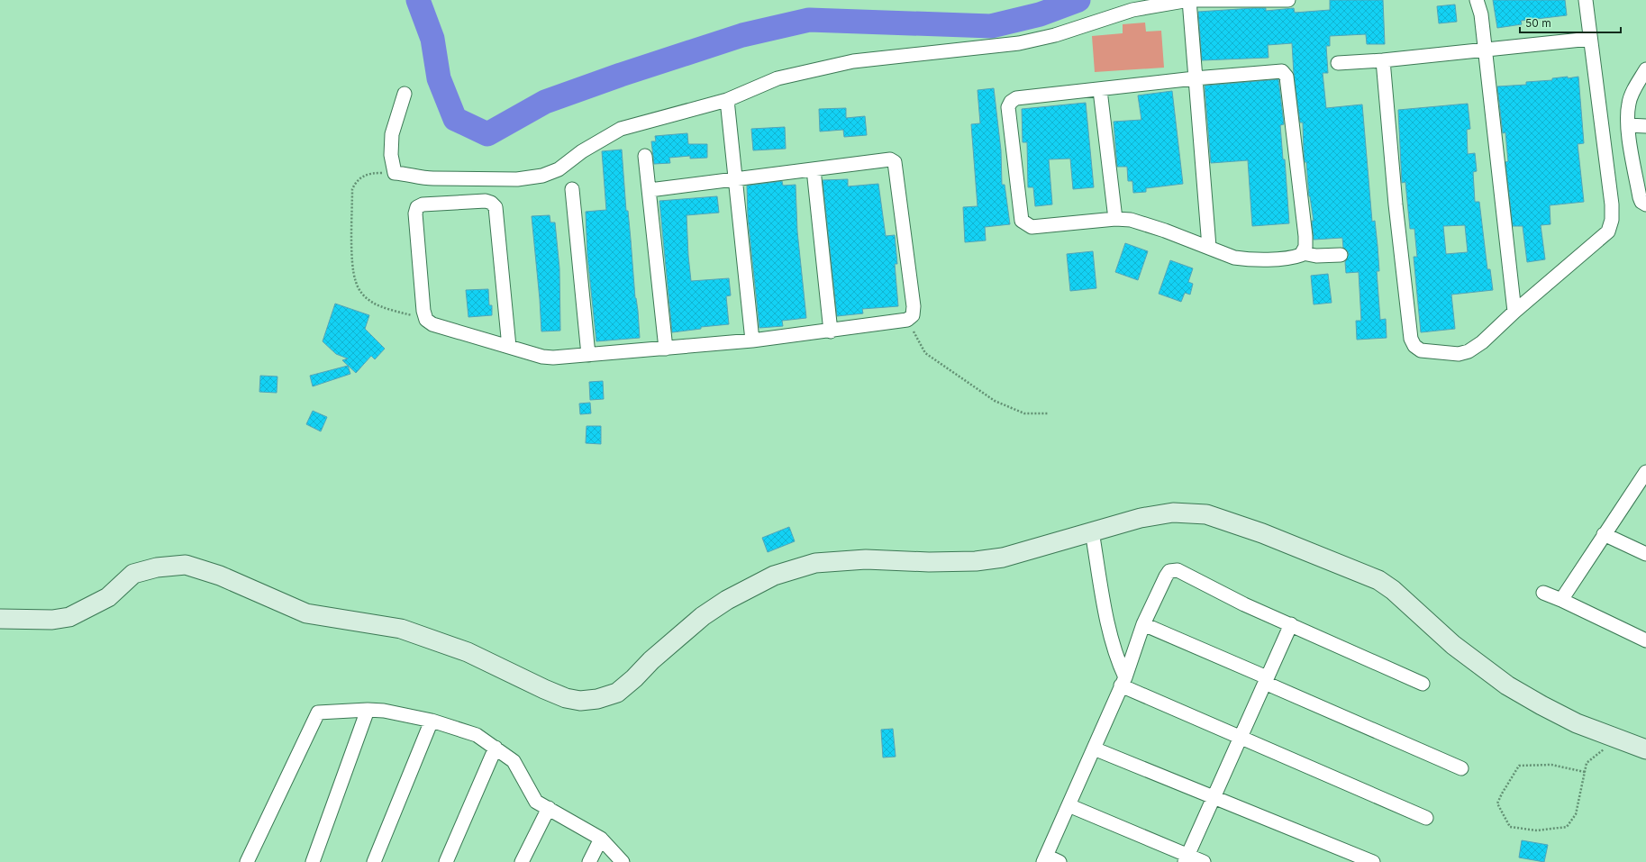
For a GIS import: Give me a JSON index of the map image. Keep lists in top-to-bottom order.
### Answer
{
  "scale_bar": "50 m"
}
